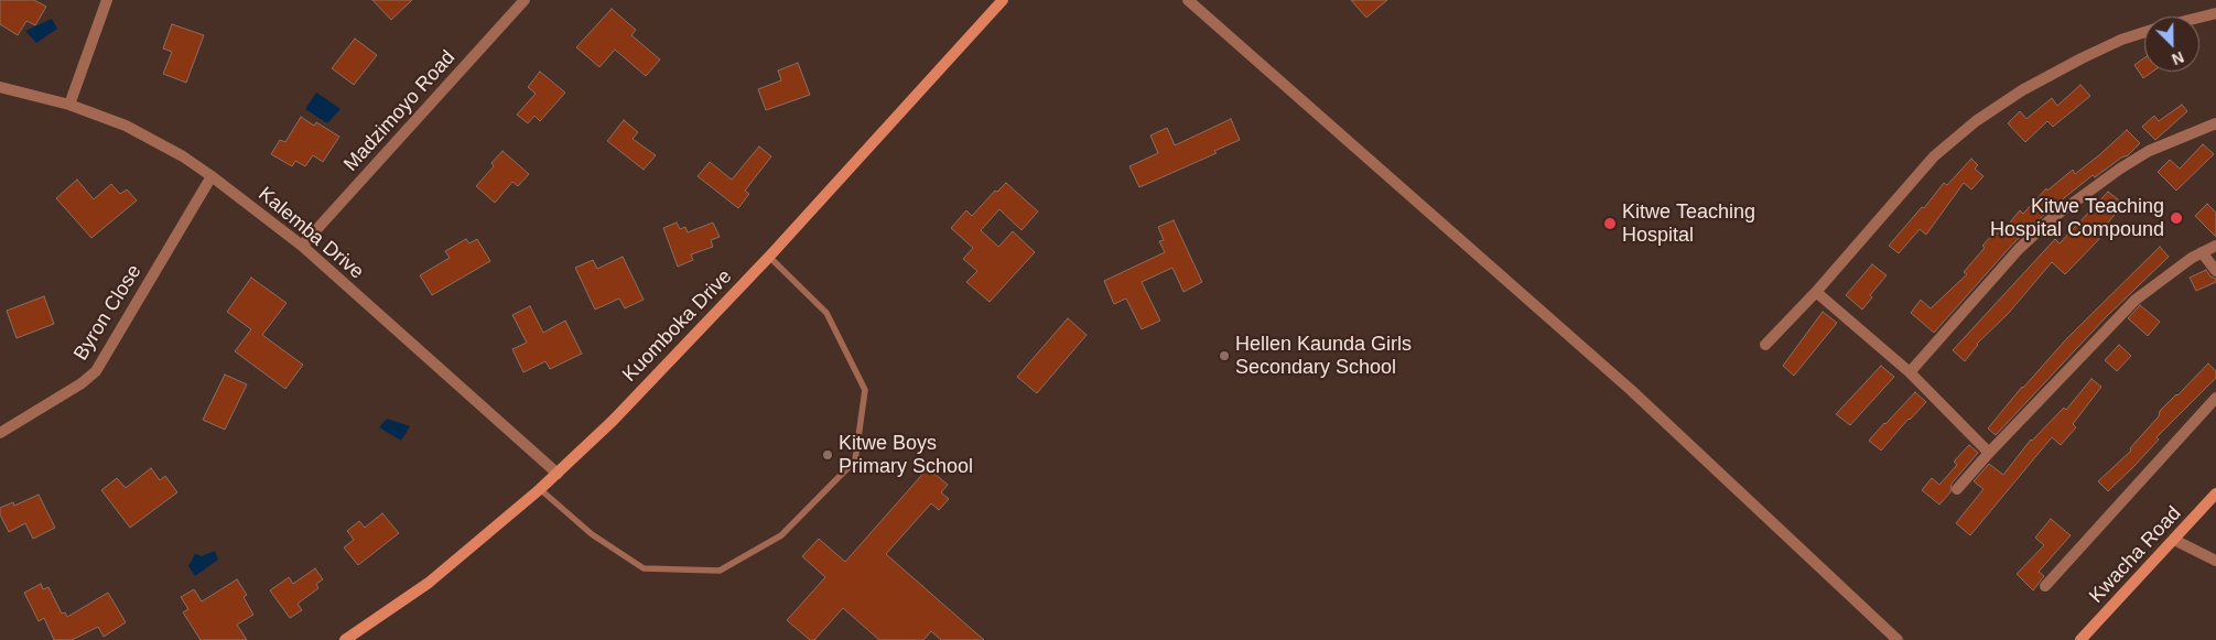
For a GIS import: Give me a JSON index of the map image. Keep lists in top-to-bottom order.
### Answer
{
  "streets": {
    "main road": ["Kuomboka Drive", "Kwacha Road"],
    "street": ["Madzimoyo Road", "Kalemba Drive", "Byron Close"]
  },
  "crossings": [
    ["Madzimoyo Road", "Kalemba Drive"],
    ["Kalemba Drive", "Byron Close"],
    ["Kalemba Drive", "Kuomboka Drive"]
  ],
  "places": [
    "Kitwe Teaching Hospital Compound",
    "Kitwe Teaching Hospital",
    "Hellen Kaunda Girls Secondary School",
    "Kitwe Boys Primary School"
  ],
  "north": "bottom right"
}
